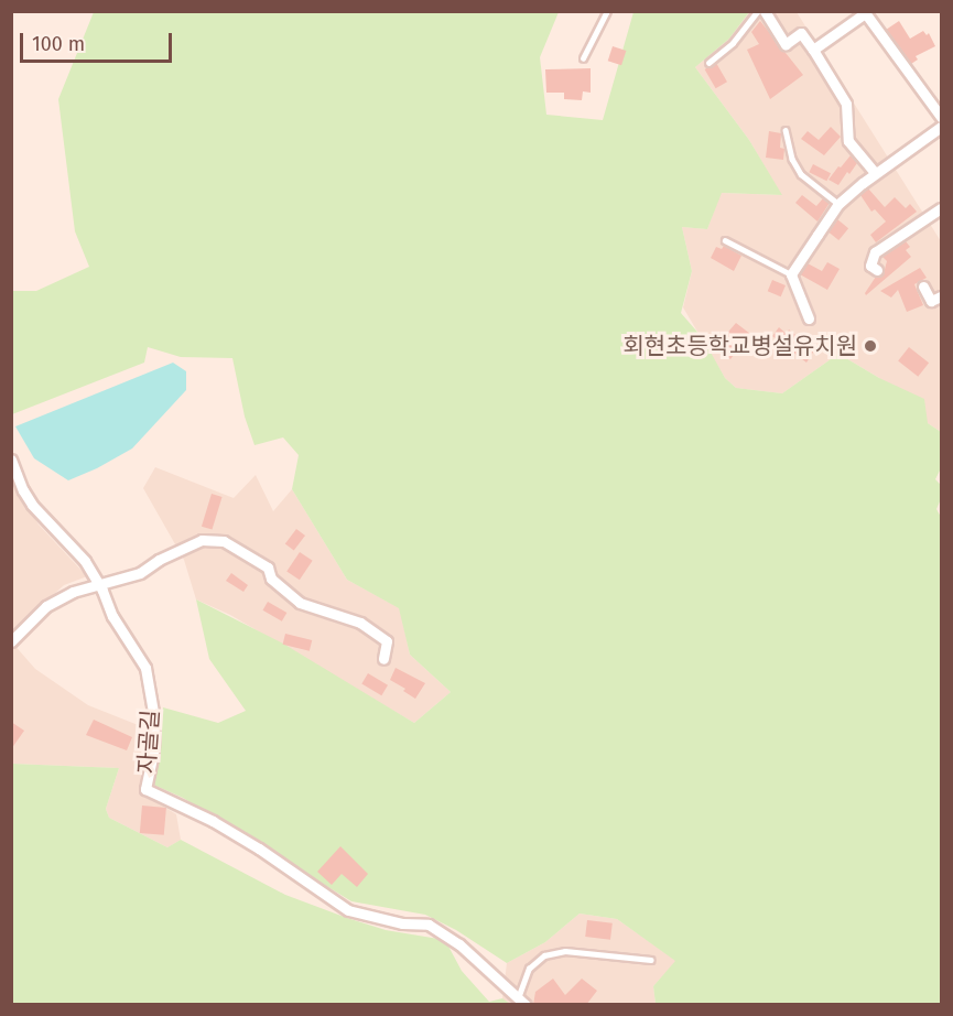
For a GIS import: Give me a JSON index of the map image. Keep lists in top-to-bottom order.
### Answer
{
  "streets": {
    "street": ["자골길"]
  },
  "places": ["회현초등학교병설유치원"],
  "scale_bar": "100 m"
}
